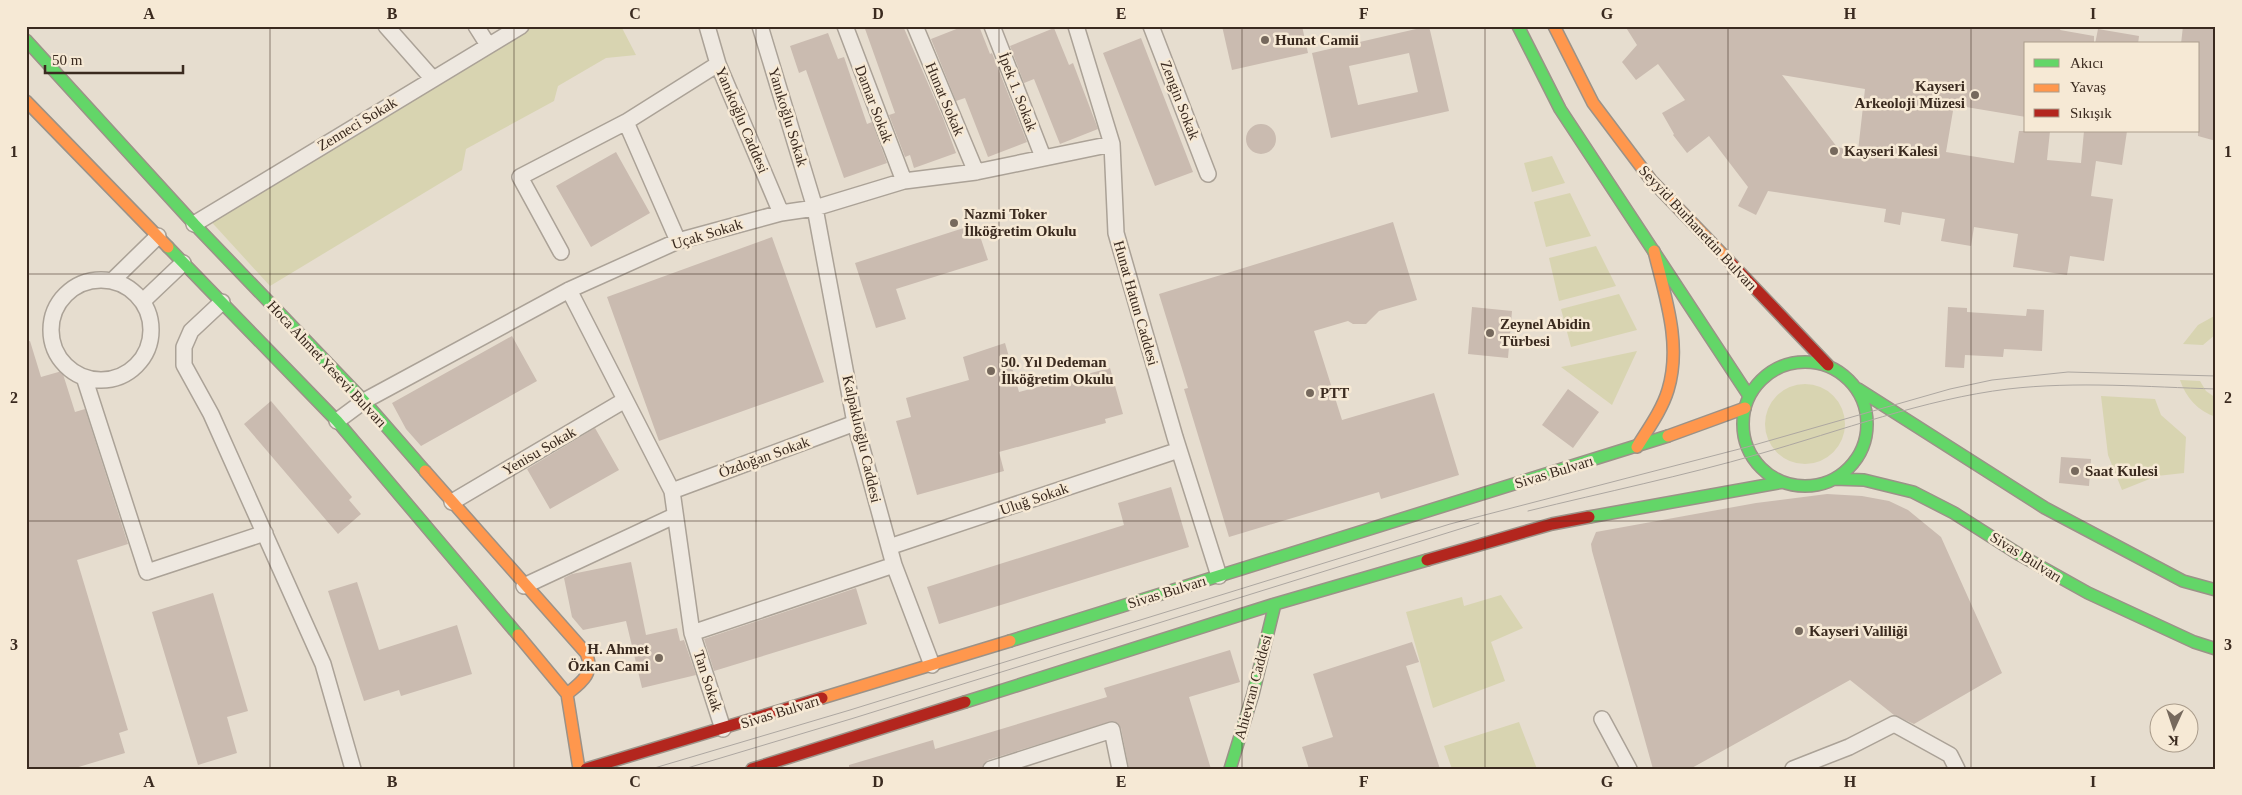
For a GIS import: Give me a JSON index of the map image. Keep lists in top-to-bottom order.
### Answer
{
  "streets": {
    "main road": [
      "Seyyid Burhanettin Bulvarı",
      "Hoca Ahmet Yesevi Bulvarı",
      "Sivas Bulvarı",
      "Ahievran Caddesi"
    ],
    "street": [
      "İpek 1. Sokak",
      "Hunat Sokak",
      "Zengin Sokak",
      "Damar Sokak",
      "Yanıkoğlu Sokak",
      "Yanıkoğlu Caddesi",
      "Zenneci Sokak",
      "Uçak Sokak",
      "Hunat Hatun Caddesi",
      "Kalpaklıoğlu Caddesi",
      "Yenisu Sokak",
      "Özdoğan Sokak",
      "Uluğ Sokak",
      "Tan Sokak"
    ]
  },
  "crossings": [
    ["İpek 1. Sokak", "Uçak Sokak"],
    ["Hunat Sokak", "Uçak Sokak"],
    ["Damar Sokak", "Uçak Sokak"],
    ["Yanıkoğlu Sokak", "Uçak Sokak"],
    ["Yanıkoğlu Sokak", "Kalpaklıoğlu Caddesi"],
    ["Yanıkoğlu Caddesi", "Uçak Sokak"],
    ["Zenneci Sokak", "Hoca Ahmet Yesevi Bulvarı"],
    ["Seyyid Burhanettin Bulvarı", "Sivas Bulvarı"],
    ["Uçak Sokak", "Hunat Hatun Caddesi"],
    ["Uçak Sokak", "Hoca Ahmet Yesevi Bulvarı"],
    ["Uçak Sokak", "Kalpaklıoğlu Caddesi"],
    ["Hunat Hatun Caddesi", "Sivas Bulvarı"],
    ["Hunat Hatun Caddesi", "Uluğ Sokak"],
    ["Hoca Ahmet Yesevi Bulvarı", "Yenisu Sokak"],
    ["Kalpaklıoğlu Caddesi", "Özdoğan Sokak"],
    ["Kalpaklıoğlu Caddesi", "Sivas Bulvarı"],
    ["Kalpaklıoğlu Caddesi", "Uluğ Sokak"],
    ["Özdoğan Sokak", "Tan Sokak"],
    ["Sivas Bulvarı", "Tan Sokak"]
  ],
  "places": [
    "Hunat Camii",
    "Kayseri Arkeoloji Müzesi",
    "Kayseri Kalesi",
    "Nazmi Toker İlköğretim Okulu",
    "Zeynel Abidin Türbesi",
    "50. Yıl Dedeman İlköğretim Okulu",
    "PTT",
    "Saat Kulesi",
    "Kayseri Valiliği",
    "H. Ahmet Özkan Cami"
  ],
  "legend": ["Akıcı", "Yavaş", "Sıkışık"],
  "scale_bar": "50 m",
  "north": "bottom",
  "grid": {
    "columns": [
      "A",
      "B",
      "C",
      "D",
      "E",
      "F",
      "G",
      "H",
      "I"
    ],
    "rows": ["1", "2", "3"]
  }
}
